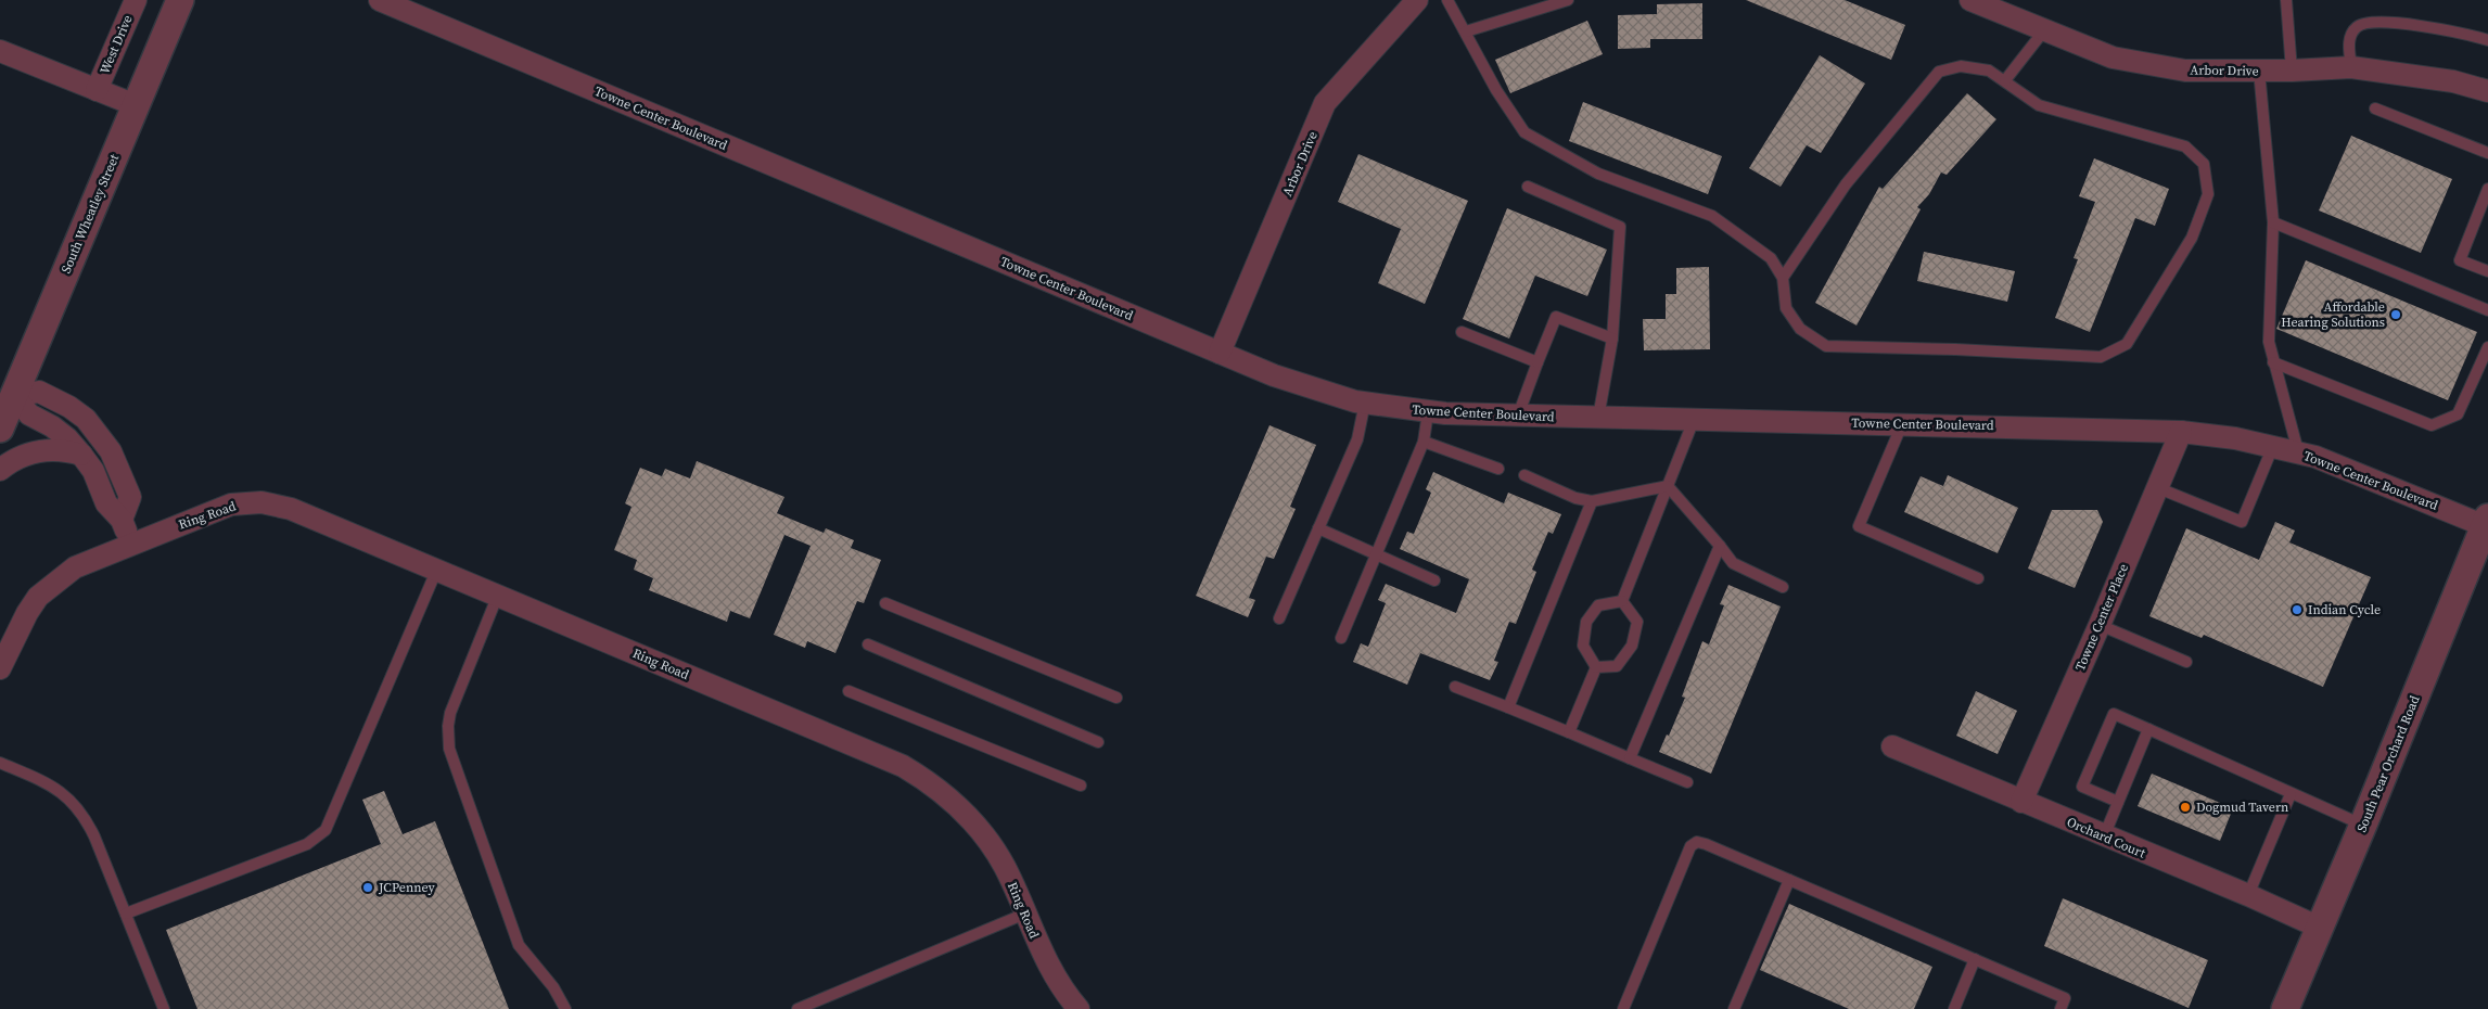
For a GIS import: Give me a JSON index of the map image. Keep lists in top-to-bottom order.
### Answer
{
  "streets": {
    "street": [
      "West Drive",
      "Arbor Drive",
      "Towne Center Boulevard",
      "South Wheatley Street",
      "Ring Road",
      "Towne Center Place",
      "South Pear Orchard Road",
      "Orchard Court"
    ]
  },
  "crossings": [
    ["Arbor Drive", "Towne Center Boulevard"],
    ["Towne Center Boulevard", "Towne Center Place"],
    ["Towne Center Boulevard", "South Pear Orchard Road"],
    ["Towne Center Place", "Orchard Court"],
    ["South Pear Orchard Road", "Orchard Court"]
  ],
  "places": [
    "Affordable Hearing Solutions",
    "Indian Cycle",
    "Dogmud Tavern",
    "JCPenney"
  ]
}
